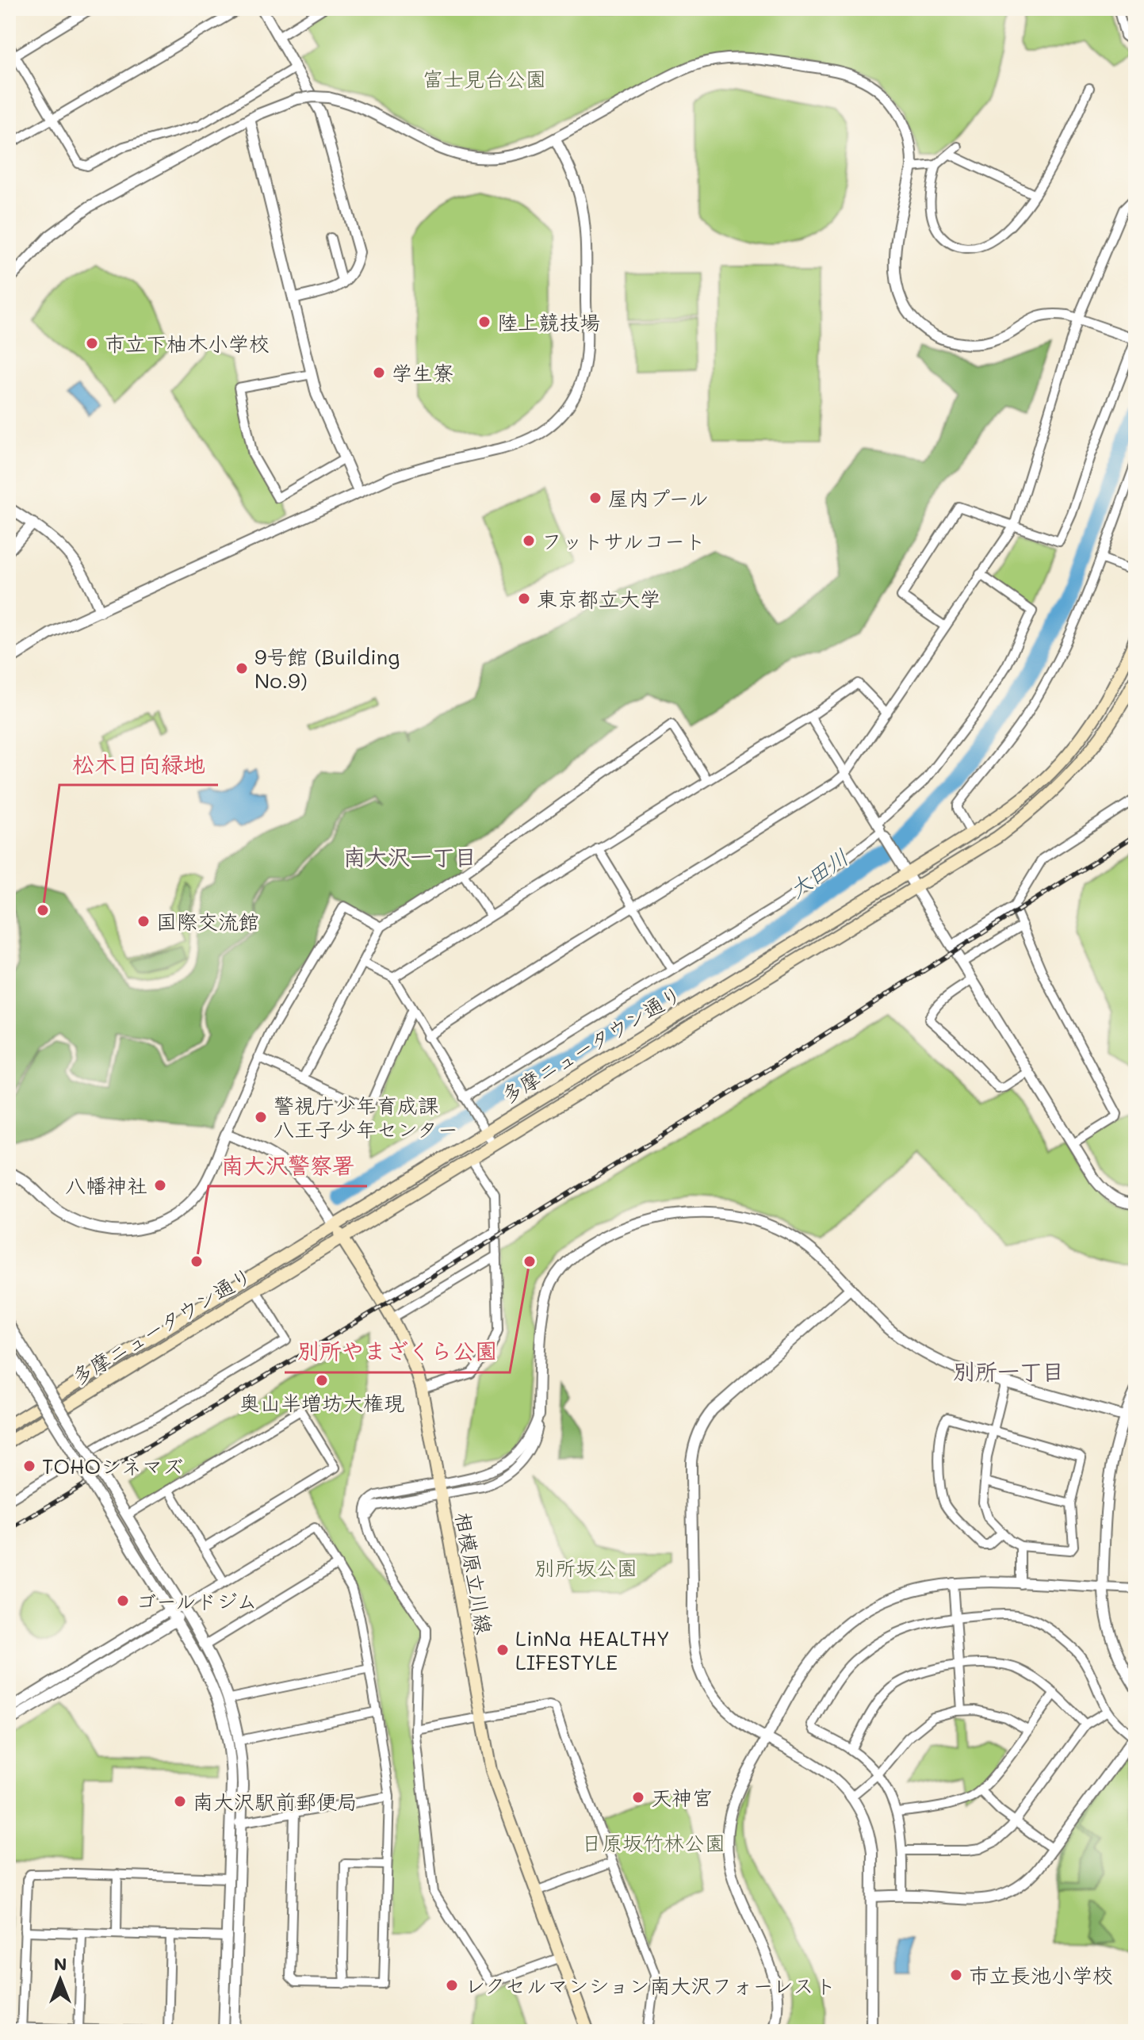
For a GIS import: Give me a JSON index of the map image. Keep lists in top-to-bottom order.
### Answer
{
  "streets": {
    "main road": ["多摩ニュータウン通り", "相模原立川線"]
  },
  "crossings": [
    ["多摩ニュータウン通り", "相模原立川線"]
  ],
  "districts": ["南大沢一丁目", "別所一丁目"],
  "water": ["大田川"],
  "parks": ["富士見台公園", "別所坂公園", "日原坂竹林公園"],
  "places": [
    "陸上競技場",
    "市立下柚木小学校",
    "学生寮",
    "屋内プール",
    "フットサルコート",
    "東京都立大学",
    "9号館 (Building No.9)",
    "松木日向緑地",
    "国際交流館",
    "警視庁少年育成課 八王子少年センター",
    "八幡神社",
    "南大沢警察署",
    "別所やまざくら公園",
    "奥山半増坊大権現",
    "TOHOシネマズ",
    "ゴールドジム",
    "LinNa HEALTHY LIFESTYLE",
    "天神宮",
    "南大沢駅前郵便局",
    "市立長池小学校",
    "レクセルマンション南大沢フォーレスト"
  ],
  "north": "top"
}
